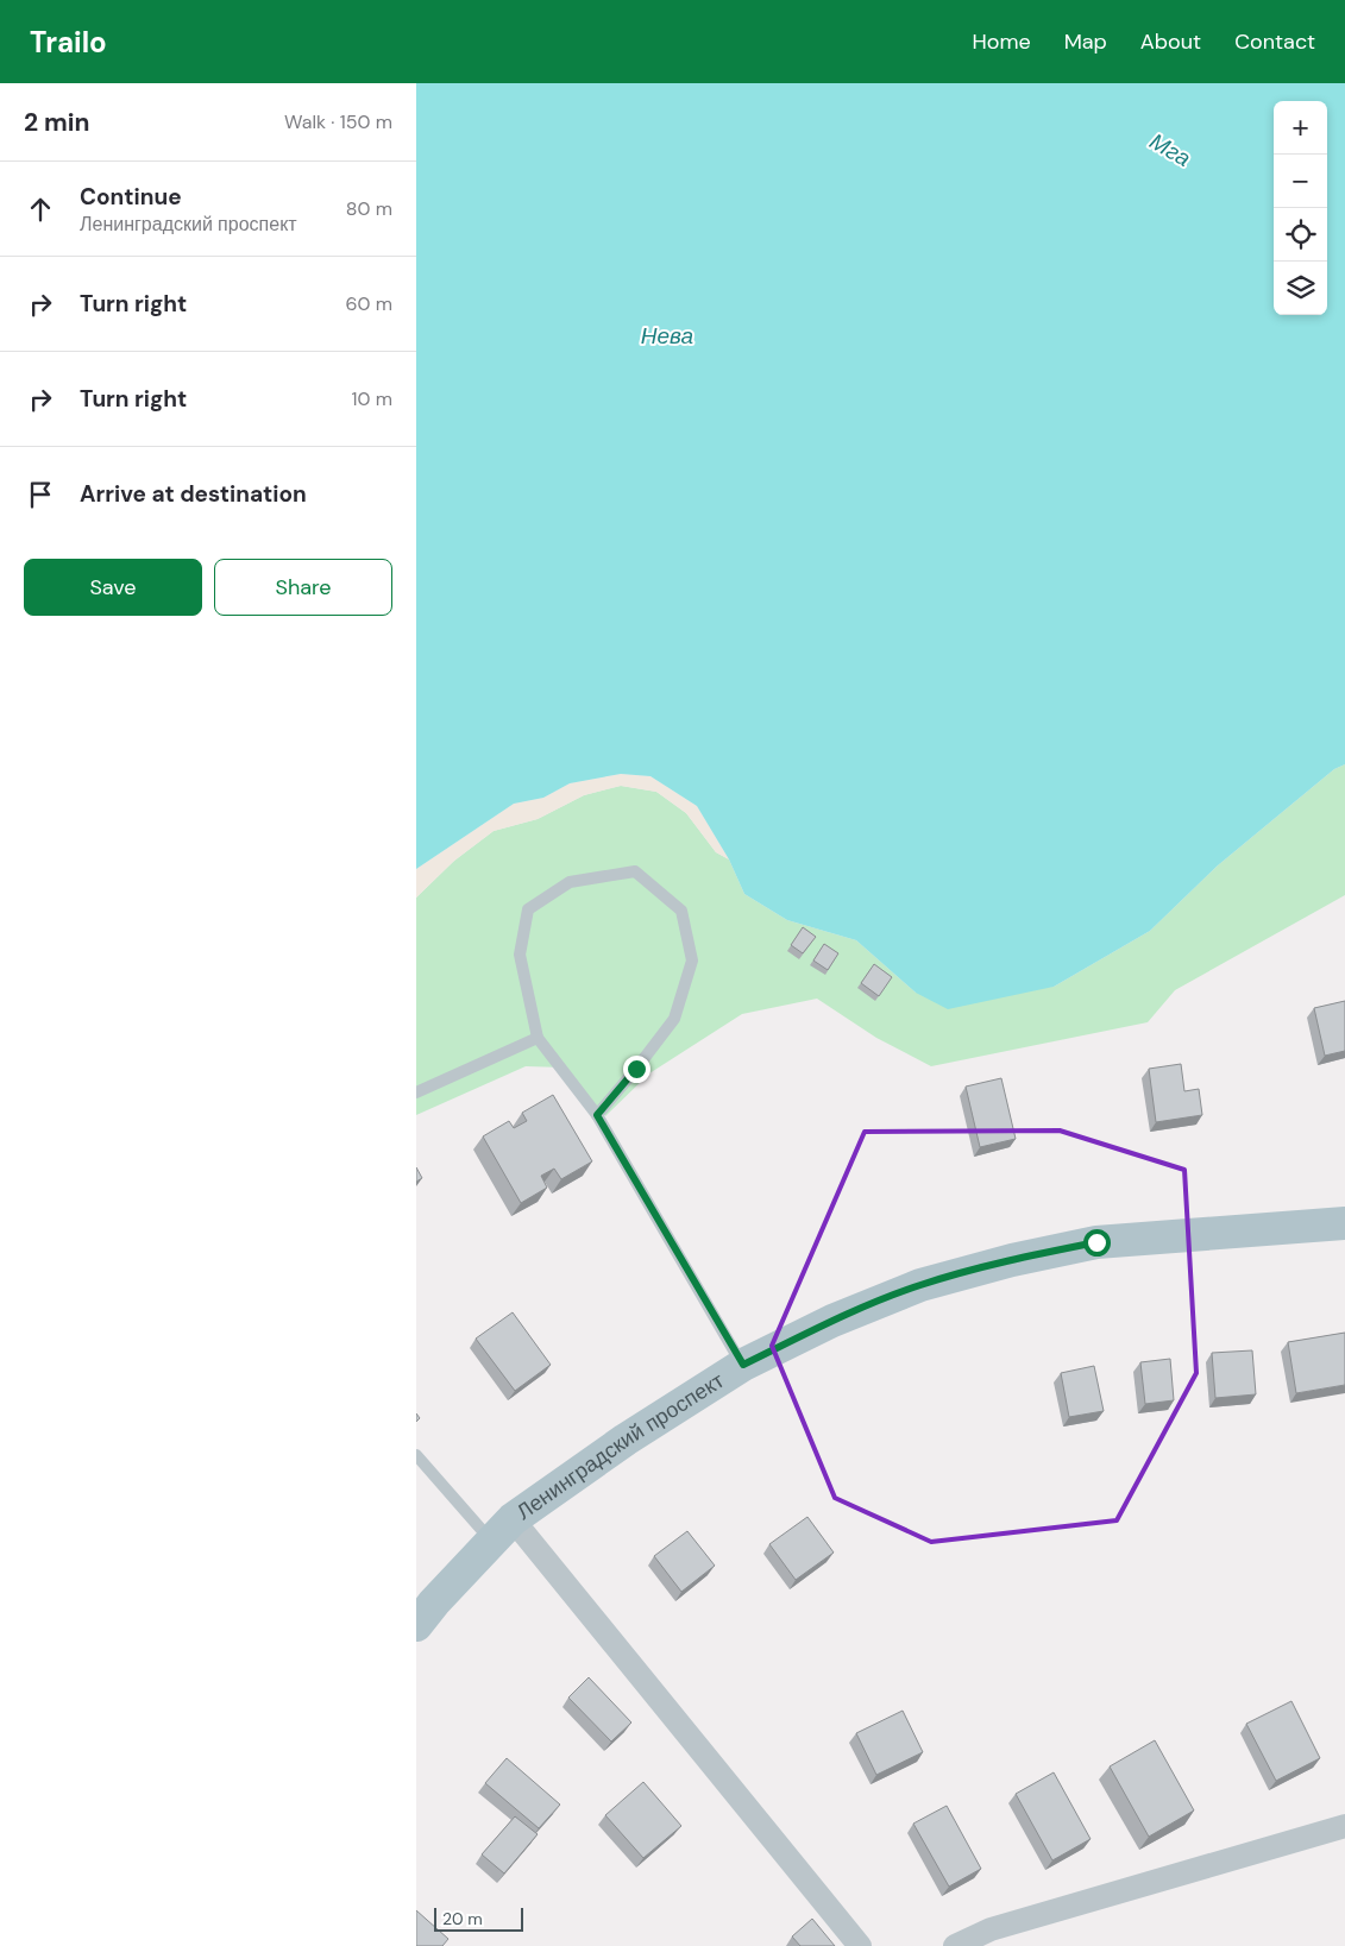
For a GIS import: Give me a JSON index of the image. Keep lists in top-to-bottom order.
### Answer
{
  "streets": {
    "main road": ["Ленинградский проспект"]
  },
  "water": ["Мга", "Нева"],
  "scale_bar": "20 m",
  "page": {
    "header": "Trailo",
    "nav": [
      "Home",
      "Map",
      "About",
      "Contact"
    ],
    "heading": ["2 min", "Walk · 150 m"],
    "map_buttons": ["+", "−"],
    "list": [
      ["Continue", "Ленинградский проспект", "80 m"],
      ["Turn right", "60 m"],
      ["Turn right", "10 m"],
      "Arrive at destination"
    ],
    "buttons": ["Save", "Share"],
    "scale": "20 m"
  }
}
